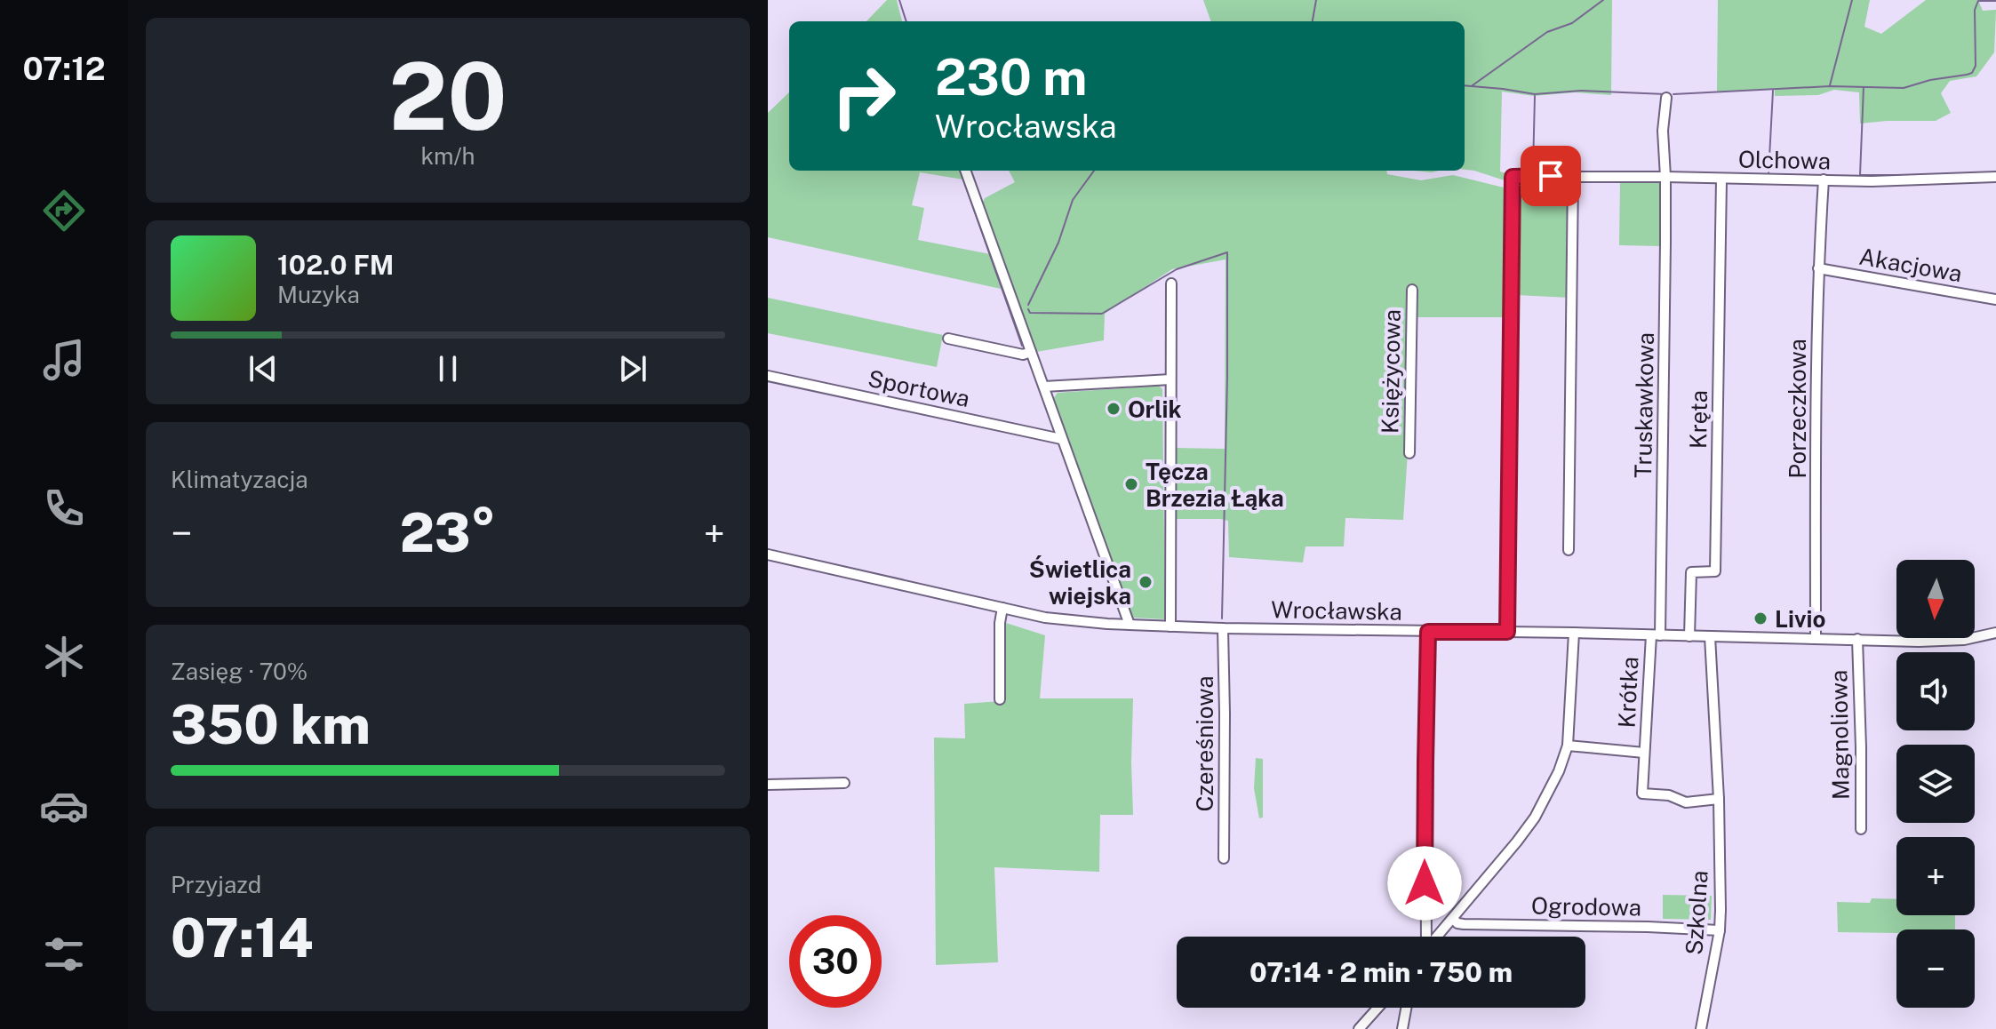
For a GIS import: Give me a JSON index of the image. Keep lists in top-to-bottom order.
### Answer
{
  "streets": {
    "street": [
      "Olchowa",
      "Akacjowa",
      "Księżycowa",
      "Sportowa",
      "Truskawkowa",
      "Porzeczkowa",
      "Kręta",
      "Wrocławska",
      "Krótka",
      "Magnoliowa",
      "Czereśniowa",
      "Ogrodowa",
      "Szkolna"
    ]
  },
  "crossings": [
    ["Olchowa", "Truskawkowa"],
    ["Olchowa", "Porzeczkowa"],
    ["Olchowa", "Kręta"],
    ["Olchowa", "Wrocławska"],
    ["Akacjowa", "Porzeczkowa"],
    ["Truskawkowa", "Wrocławska"],
    ["Truskawkowa", "Krótka"],
    ["Porzeczkowa", "Wrocławska"],
    ["Kręta", "Wrocławska"],
    ["Wrocławska", "Krótka"],
    ["Wrocławska", "Magnoliowa"],
    ["Wrocławska", "Czereśniowa"],
    ["Wrocławska", "Szkolna"],
    ["Krótka", "Szkolna"],
    ["Ogrodowa", "Szkolna"]
  ],
  "places": [
    "Orlik",
    "Tęcza Brzezia Łąka",
    "Świetlica wiejska",
    "Livio"
  ],
  "north": "bottom",
  "page": {
    "tabs": "07:12",
    "tile": [
      ["20", "km/h"],
      "Klimatyzacja",
      ["Zasięg · 70%", "350 km"],
      ["Przyjazd", "07:14"]
    ],
    "turn": ["230 m", "Wrocławska"],
    "song": ["102.0 FM", "Muzyka"],
    "heat": ["−", "23°", "+"],
    "map_buttons": ["+", "−"],
    "limit": "30",
    "trip": "07:14 · 2 min · 750 m"
  }
}
